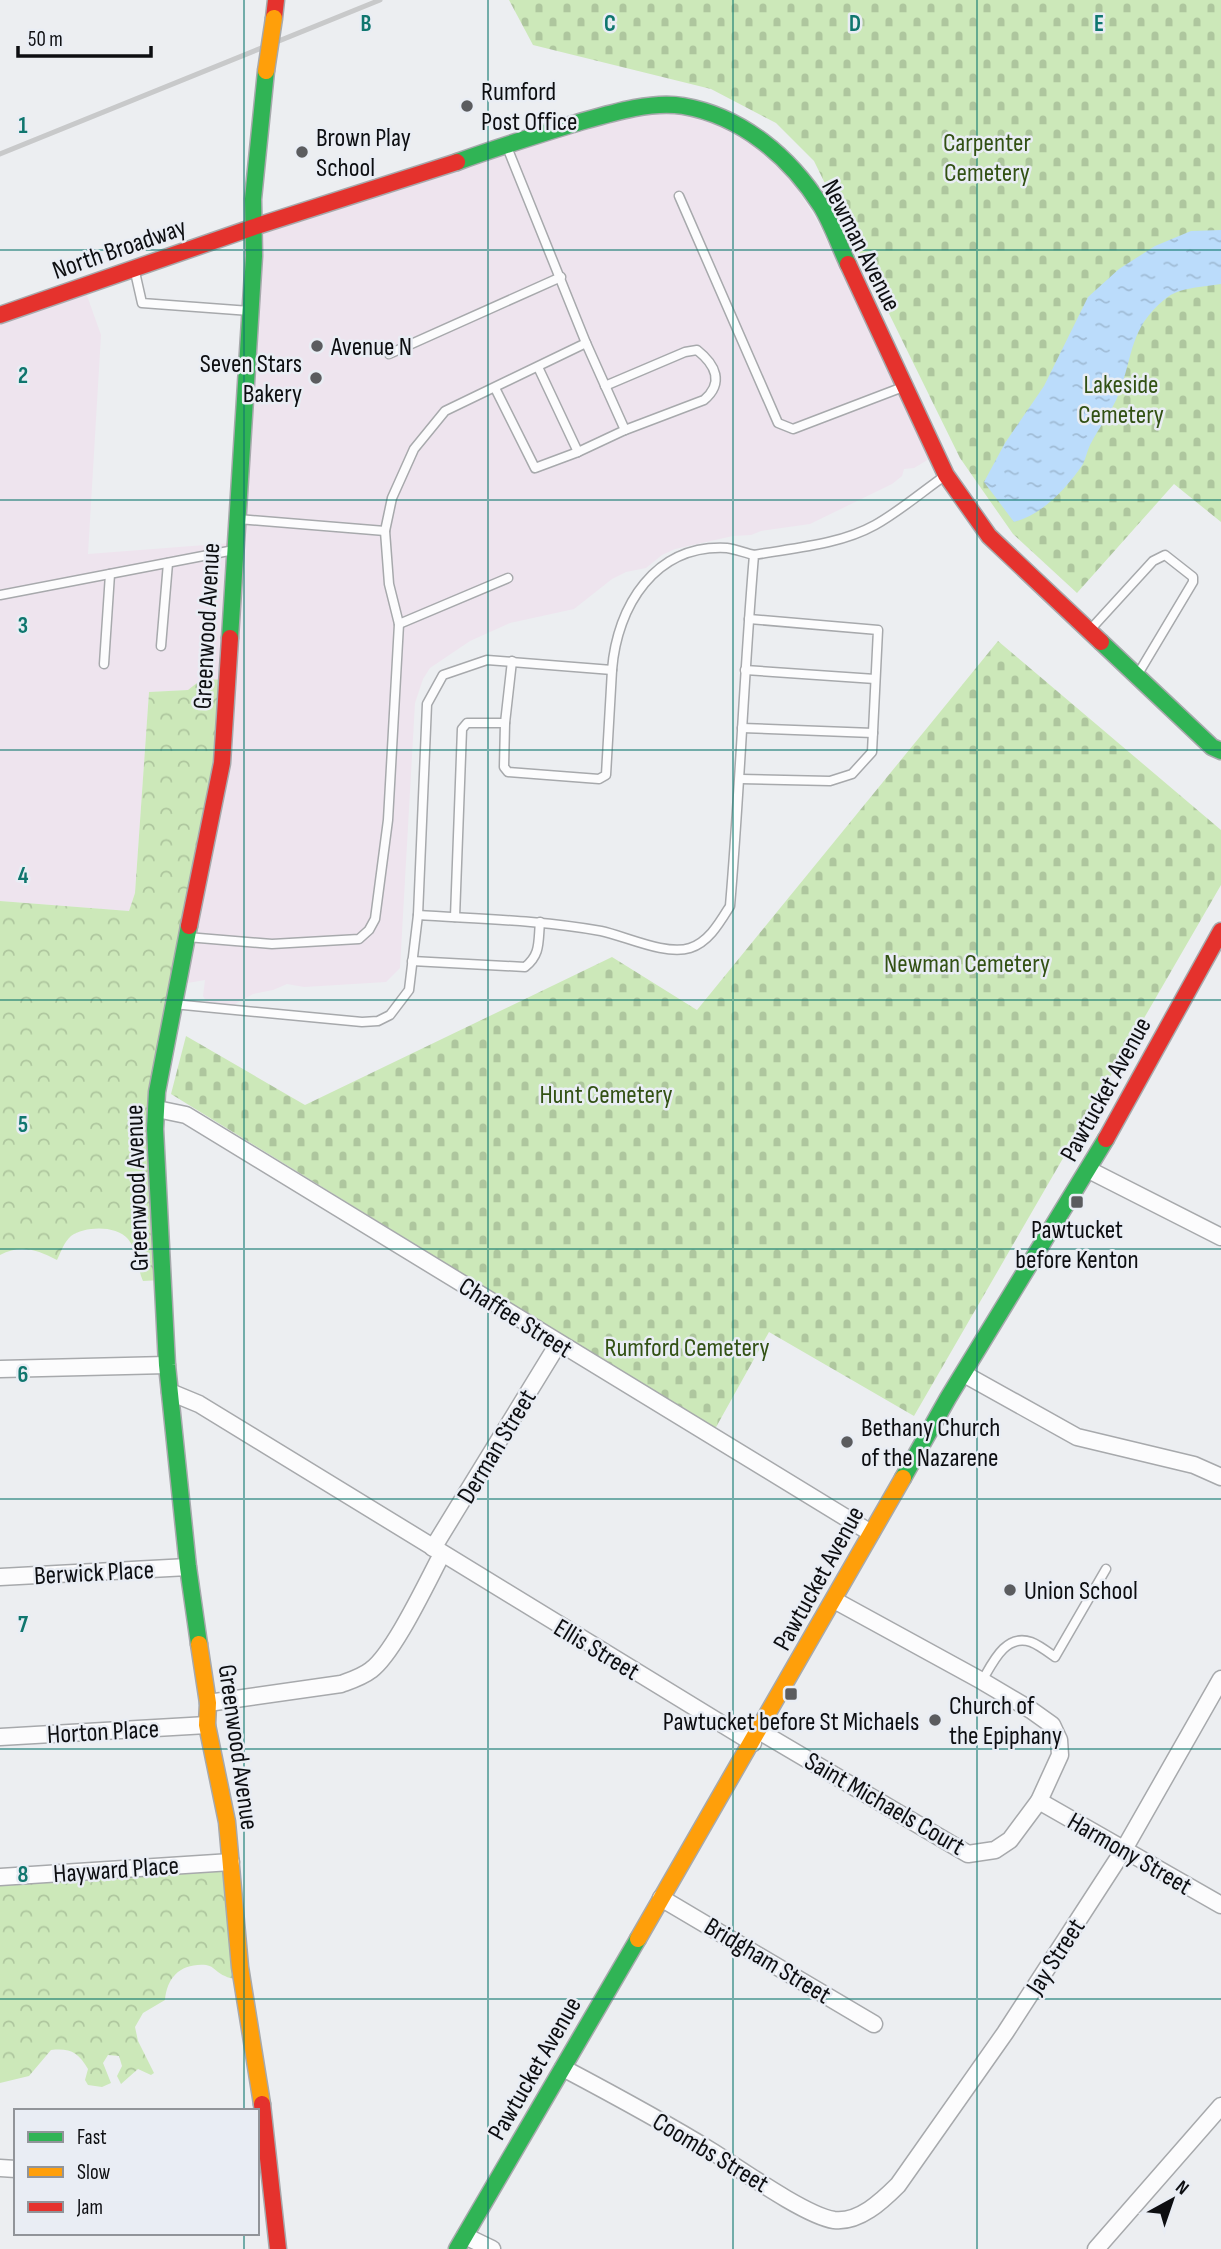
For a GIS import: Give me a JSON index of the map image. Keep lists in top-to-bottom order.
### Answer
{
  "streets": {
    "main road": [
      "Newman Avenue",
      "North Broadway",
      "Greenwood Avenue",
      "Pawtucket Avenue"
    ],
    "street": [
      "Chaffee Street",
      "Derman Street",
      "Berwick Place",
      "Ellis Street",
      "Horton Place",
      "Saint Michaels Court",
      "Harmony Street",
      "Hayward Place",
      "Jay Street",
      "Bridgham Street",
      "Coombs Street"
    ]
  },
  "crossings": [
    ["Newman Avenue", "North Broadway"],
    ["Newman Avenue", "Greenwood Avenue"],
    ["North Broadway", "Greenwood Avenue"],
    ["Greenwood Avenue", "Chaffee Street"],
    ["Greenwood Avenue", "Derman Street"],
    ["Greenwood Avenue", "Berwick Place"],
    ["Greenwood Avenue", "Ellis Street"],
    ["Greenwood Avenue", "Horton Place"],
    ["Greenwood Avenue", "Hayward Place"],
    ["Pawtucket Avenue", "Chaffee Street"],
    ["Pawtucket Avenue", "Ellis Street"],
    ["Pawtucket Avenue", "Saint Michaels Court"],
    ["Pawtucket Avenue", "Bridgham Street"],
    ["Pawtucket Avenue", "Coombs Street"],
    ["Chaffee Street", "Derman Street"],
    ["Derman Street", "Ellis Street"],
    ["Ellis Street", "Saint Michaels Court"],
    ["Saint Michaels Court", "Harmony Street"],
    ["Harmony Street", "Jay Street"],
    ["Jay Street", "Coombs Street"]
  ],
  "parks": [
    "Carpenter Cemetery",
    "Lakeside Cemetery",
    "Newman Cemetery",
    "Hunt Cemetery",
    "Rumford Cemetery"
  ],
  "places": {
    "other": [
      "Rumford Post Office",
      "Brown Play School",
      "Avenue N",
      "Seven Stars Bakery",
      "Bethany Church of the Nazarene",
      "Union School",
      "Church of the Epiphany"
    ],
    "transit": ["Pawtucket before Kenton", "Pawtucket before St Michaels"]
  },
  "legend": ["Fast", "Slow", "Jam"],
  "scale_bar": "50 m",
  "north": "top right",
  "grid": {
    "columns": [
      "B",
      "C",
      "D",
      "E"
    ],
    "rows": [
      "1",
      "2",
      "3",
      "4",
      "5",
      "6",
      "7",
      "8"
    ]
  }
}
